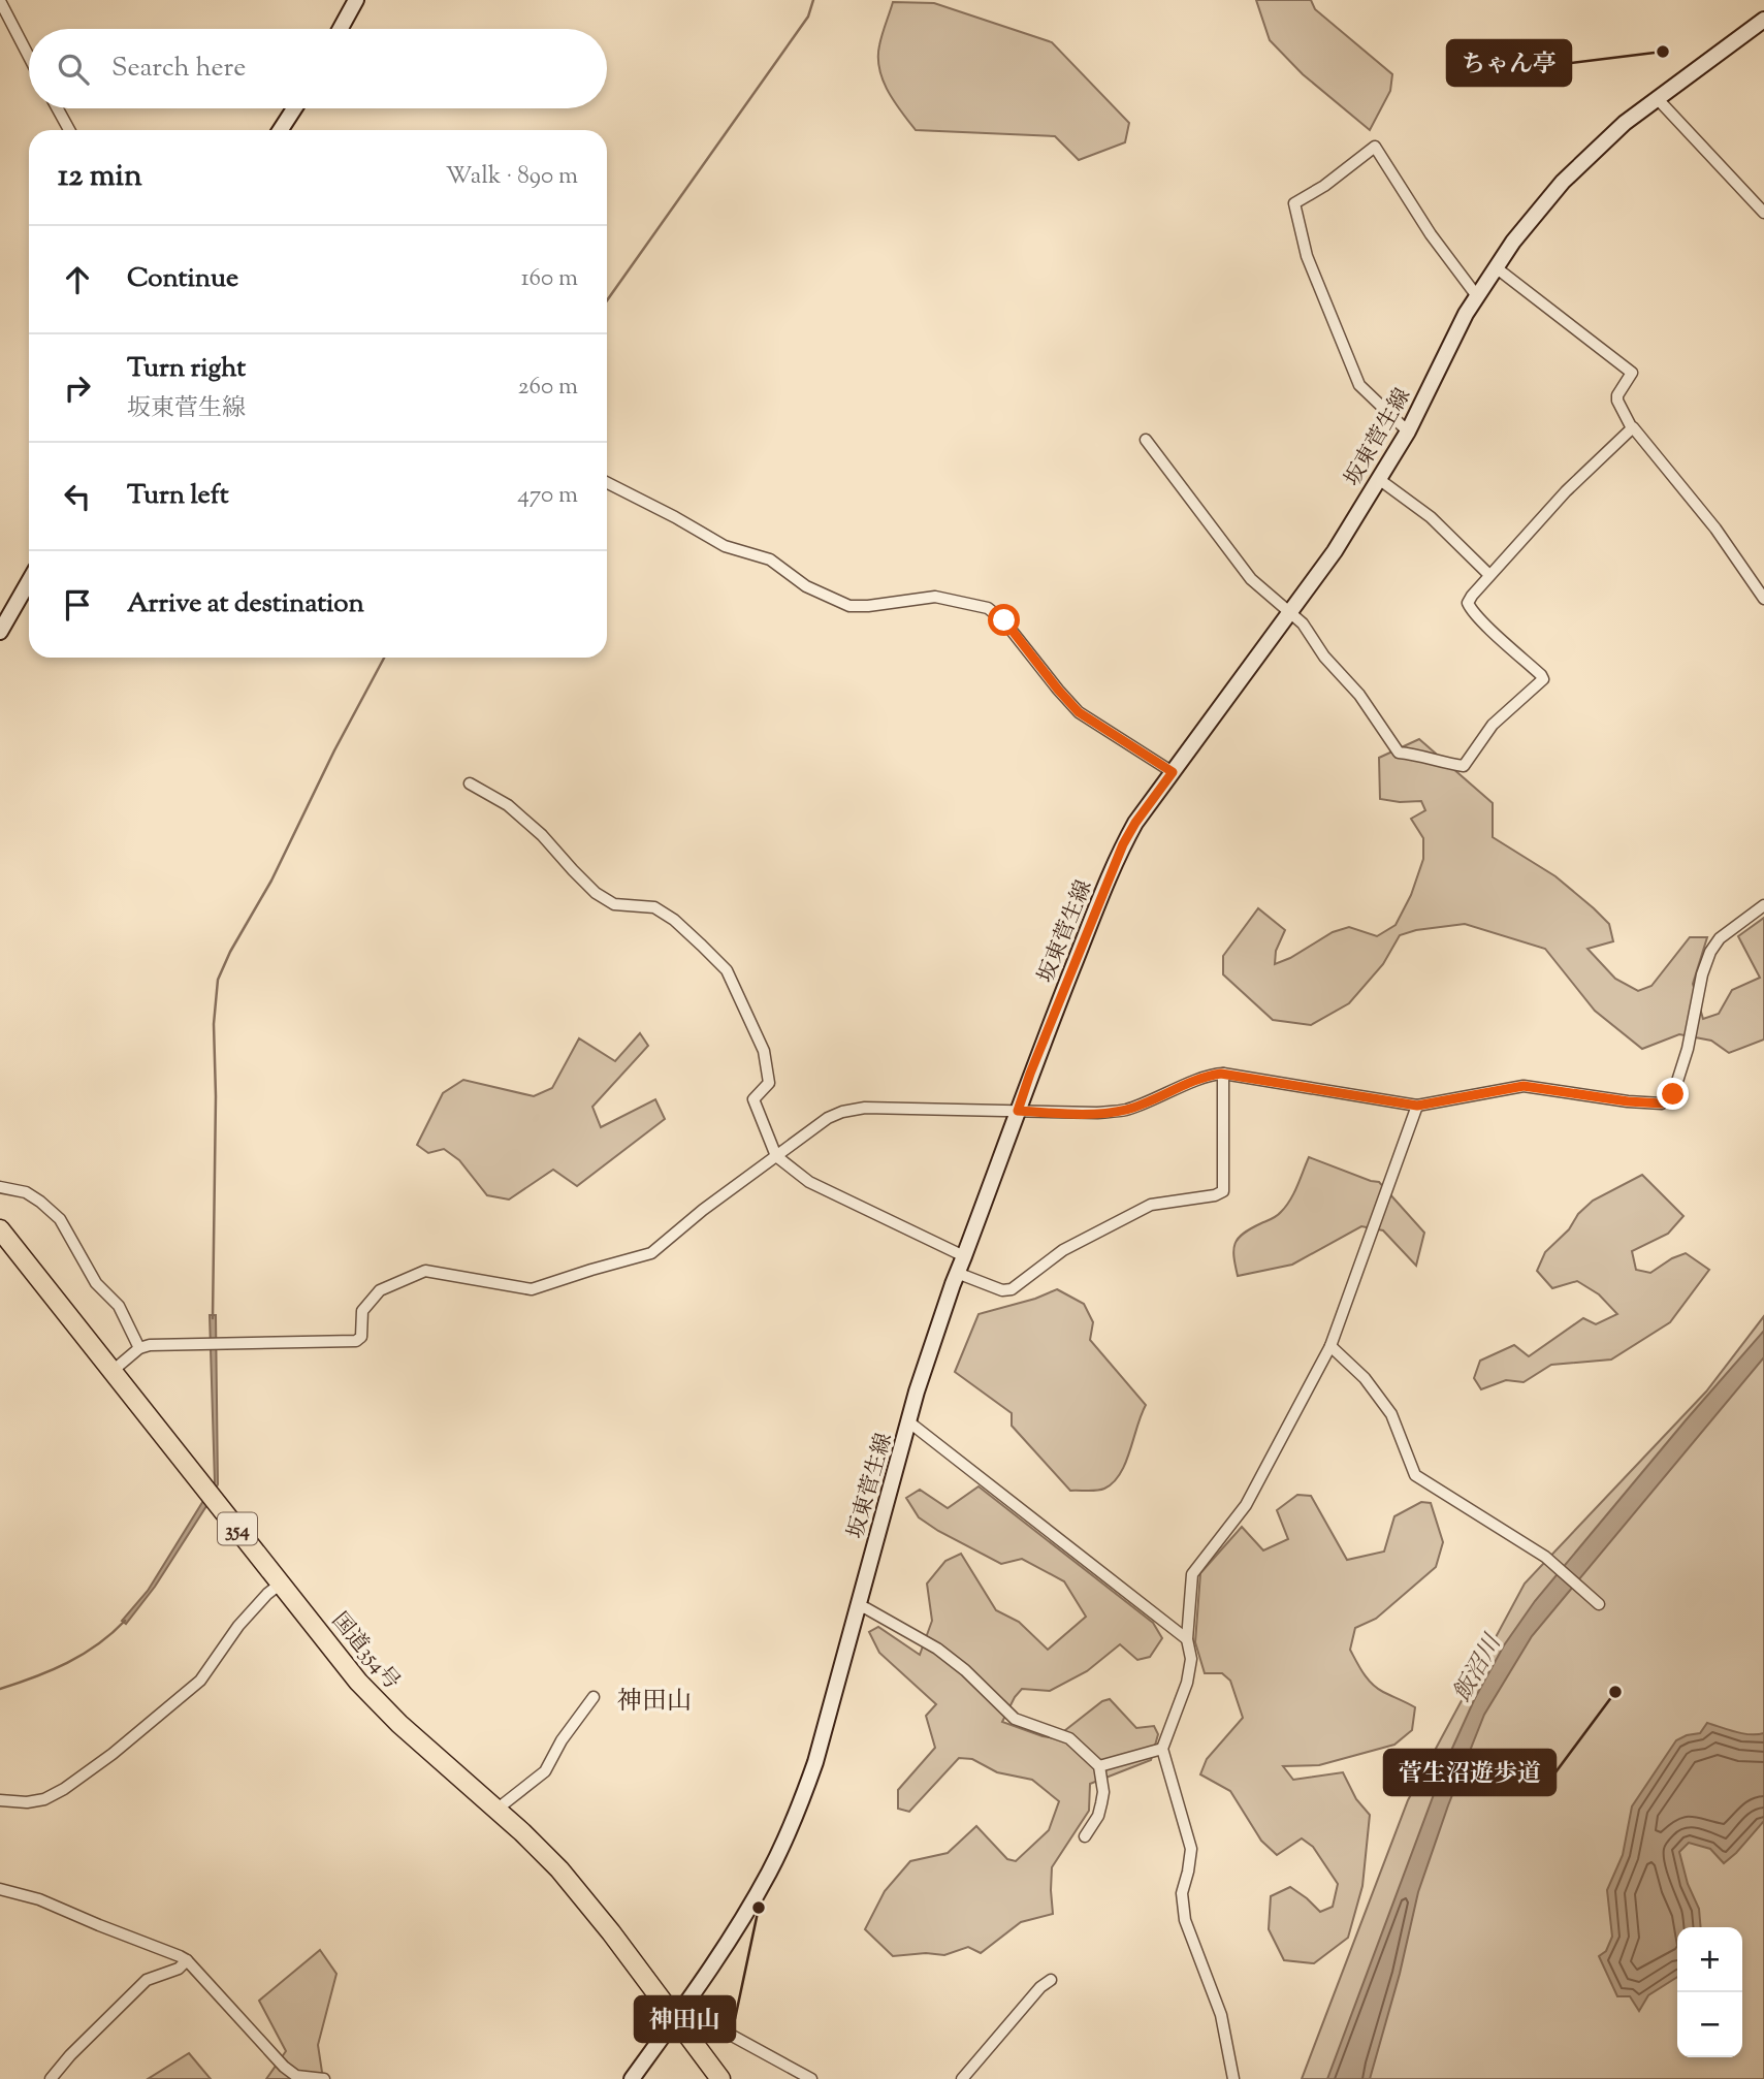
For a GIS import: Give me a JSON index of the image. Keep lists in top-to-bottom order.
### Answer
{
  "streets": {
    "highway": ["354", "国道354号"],
    "main road": ["坂東菅生線"]
  },
  "crossings": [
    ["坂東菅生線", "国道354号"]
  ],
  "districts": ["神田山"],
  "water": ["飯沼川"],
  "places": ["ちゃん亭", "菅生沼遊歩道", "神田山"],
  "page": {
    "search": "Search here",
    "heading": ["12 min", "Walk · 890 m"],
    "list": [
      ["Continue", "160 m"],
      ["Turn right", "坂東菅生線", "260 m"],
      ["Turn left", "470 m"],
      "Arrive at destination"
    ],
    "map_buttons": ["+", "−"]
  }
}
